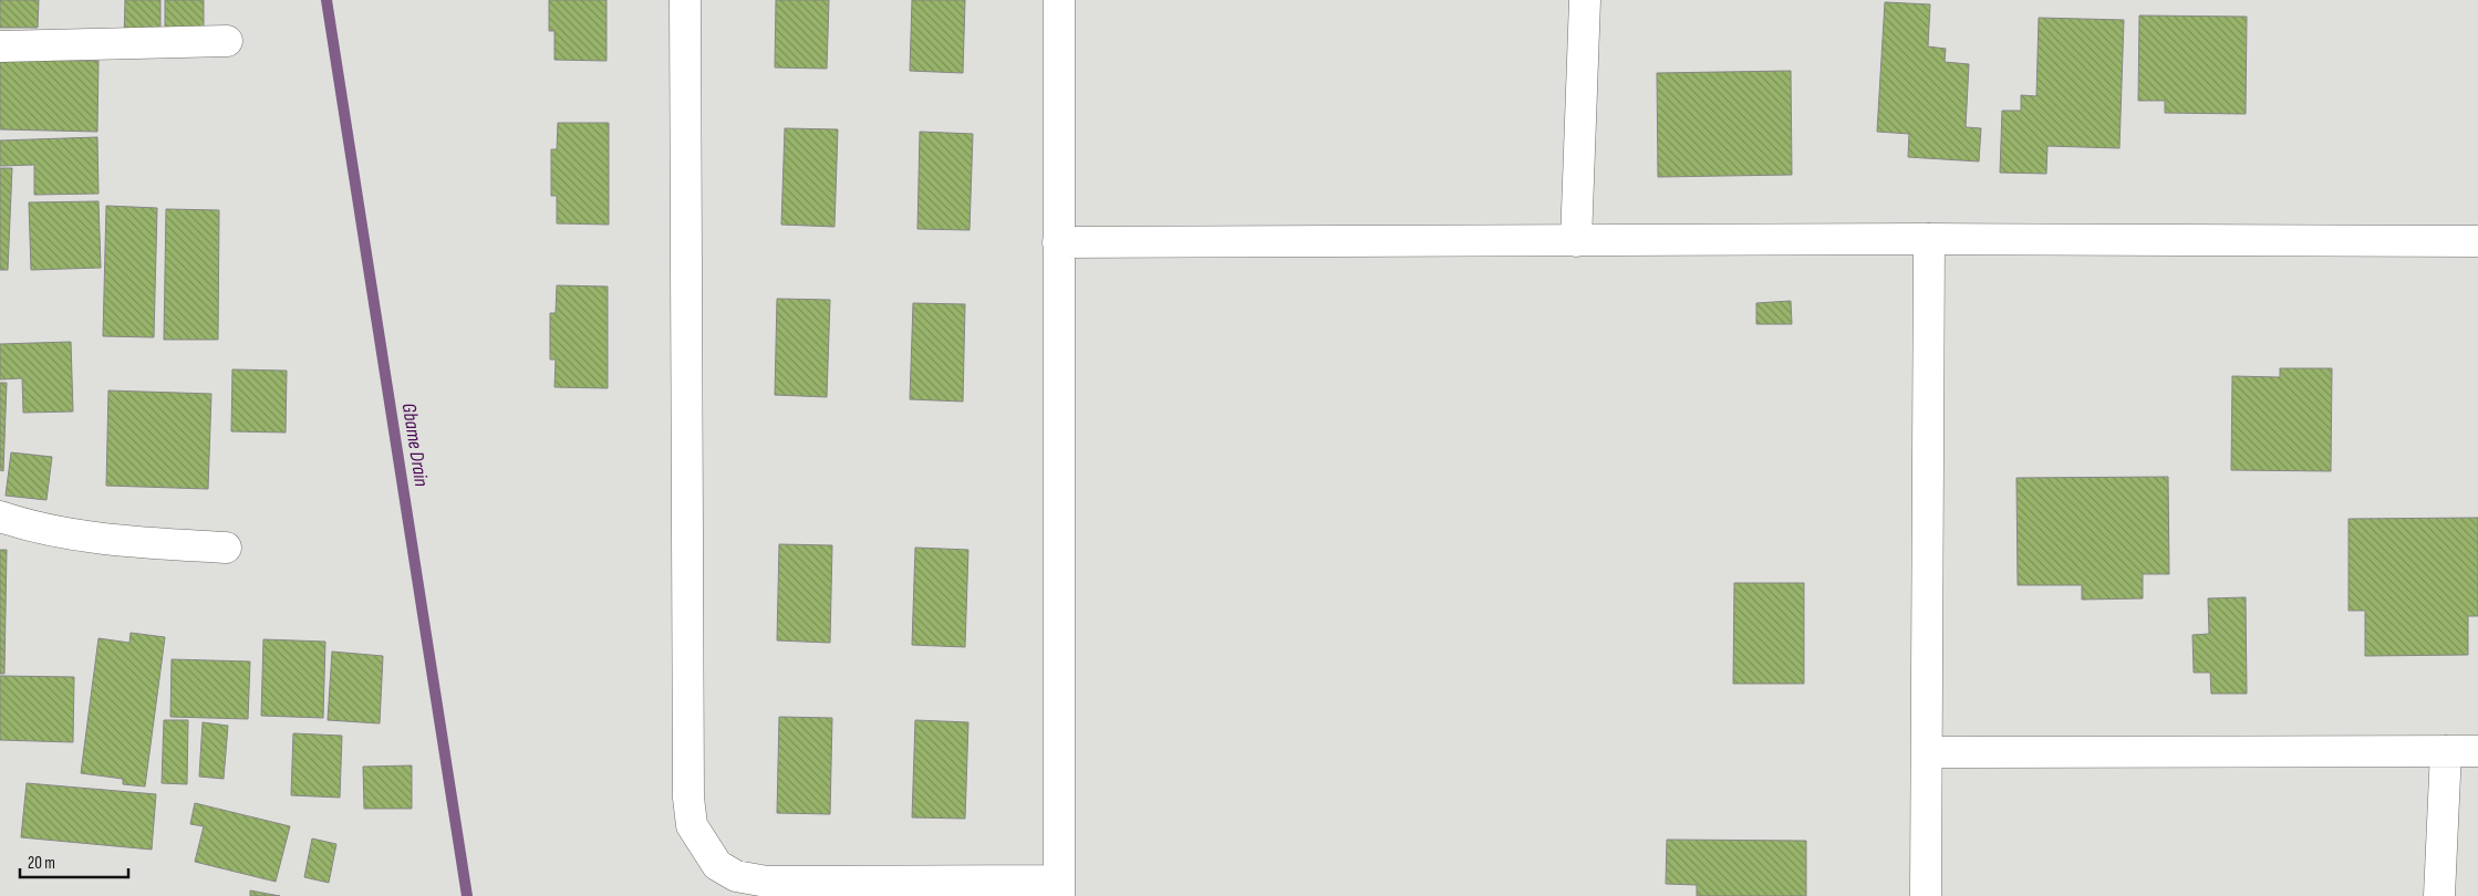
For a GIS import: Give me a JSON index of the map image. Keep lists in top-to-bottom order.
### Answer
{
  "water": ["Gbame Drain"],
  "scale_bar": "20 m"
}
